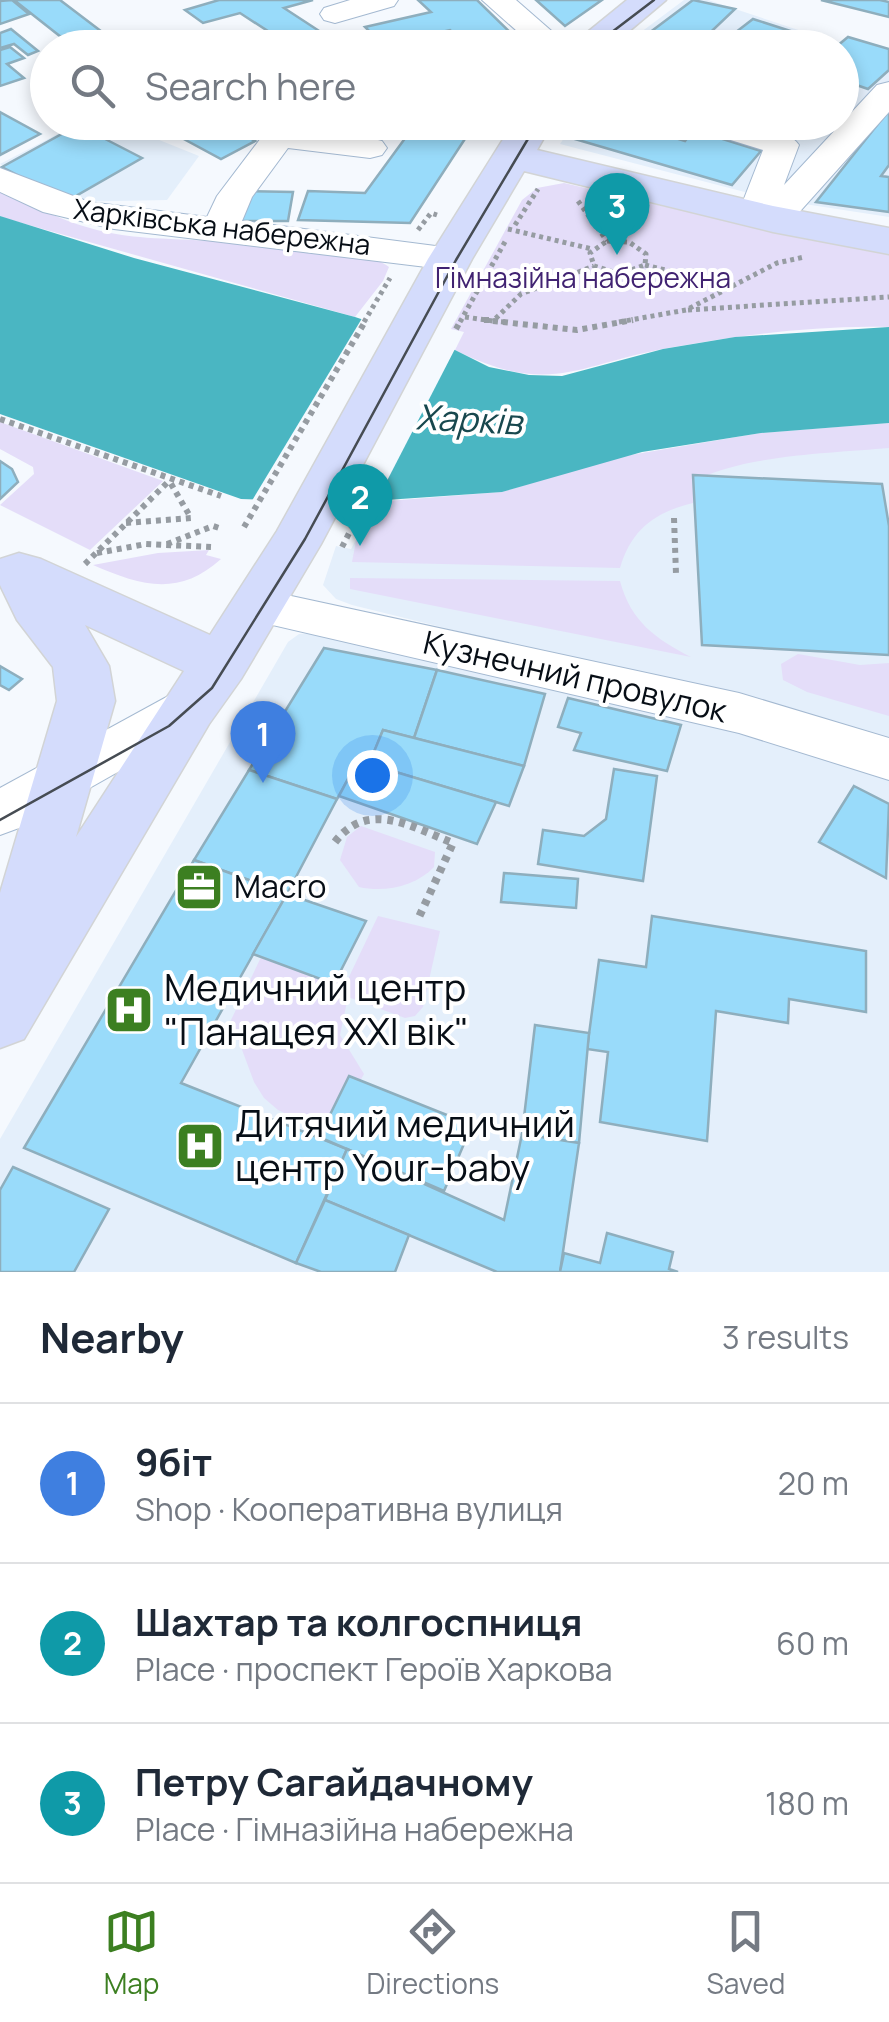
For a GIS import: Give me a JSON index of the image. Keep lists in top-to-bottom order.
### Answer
{
  "streets": {
    "street": ["Харківська набережна", "Кузнечний провулок"]
  },
  "water": ["Харків"],
  "parks": ["Гімназійна набережна"],
  "places": {
    "office": ["Macro"],
    "hospital": ["Медичний центр \"Панацея XXI вік\"", "Дитячий медичний центр Your-baby"]
  },
  "page": {
    "search": "Search here",
    "pins": ["3", "2", "1"],
    "heading": ["Nearby", "3 results"],
    "list": [
      {
        "mark": "1",
        "name": "9біт",
        "note": "Shop · Кооперативна вулиця",
        "value": "20 m"
      },
      {
        "mark": "2",
        "name": "Шахтар та колгоспниця",
        "note": "Place · проспект Героїв Харкова",
        "value": "60 m"
      },
      {
        "mark": "3",
        "name": "Петру Сагайдачному",
        "note": "Place · Гімназійна набережна",
        "value": "180 m"
      }
    ],
    "nav": ["Map", "Directions", "Saved"]
  }
}
